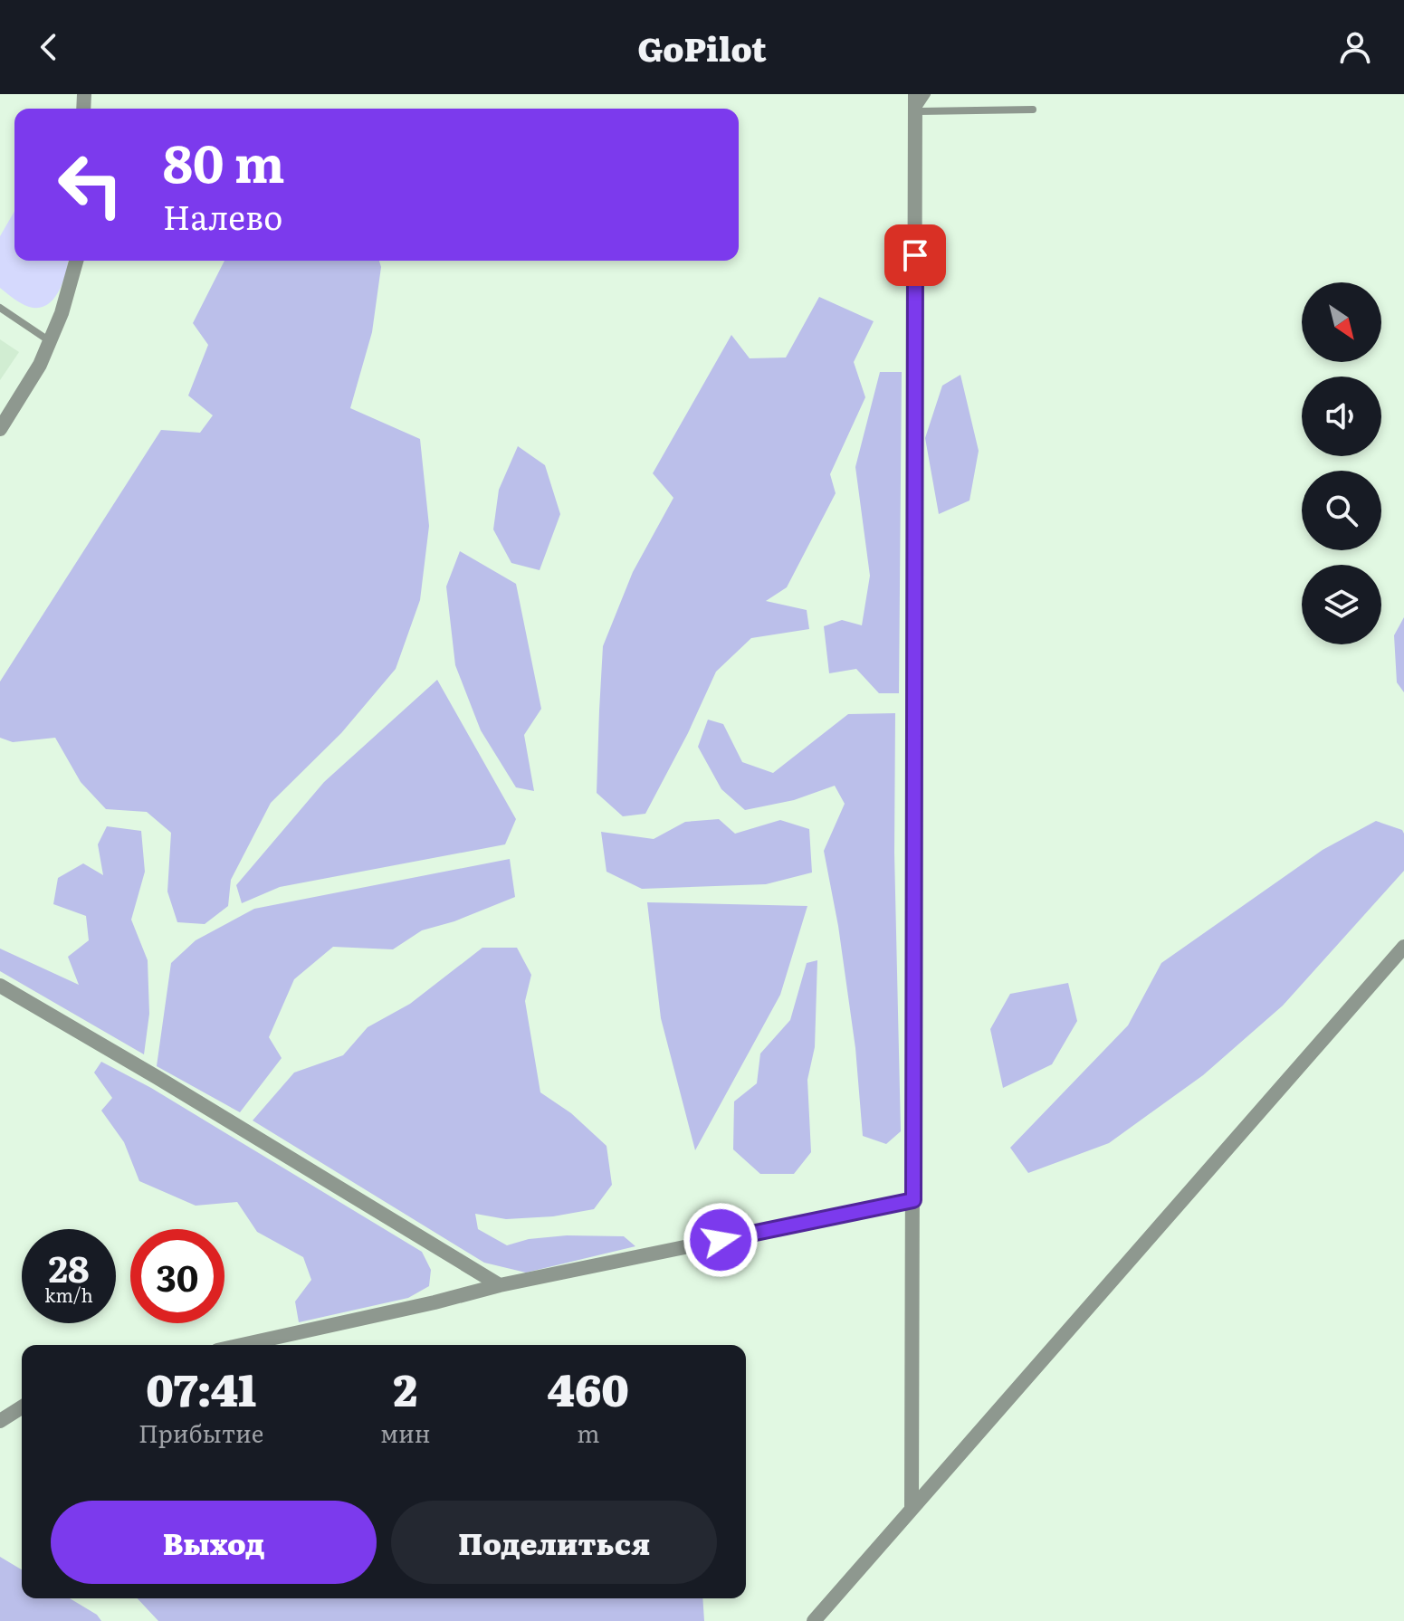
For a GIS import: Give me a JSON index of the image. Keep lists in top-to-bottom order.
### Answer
{
  "north": "bottom right",
  "page": {
    "header": "GoPilot",
    "turn": ["80 m", "Налево"],
    "speed": "28 km/h",
    "limit": "30",
    "eta": [
      "07:41",
      "Прибытие",
      "2",
      "мин",
      "460",
      "m"
    ],
    "buttons": ["Выход", "Поделиться"]
  }
}
